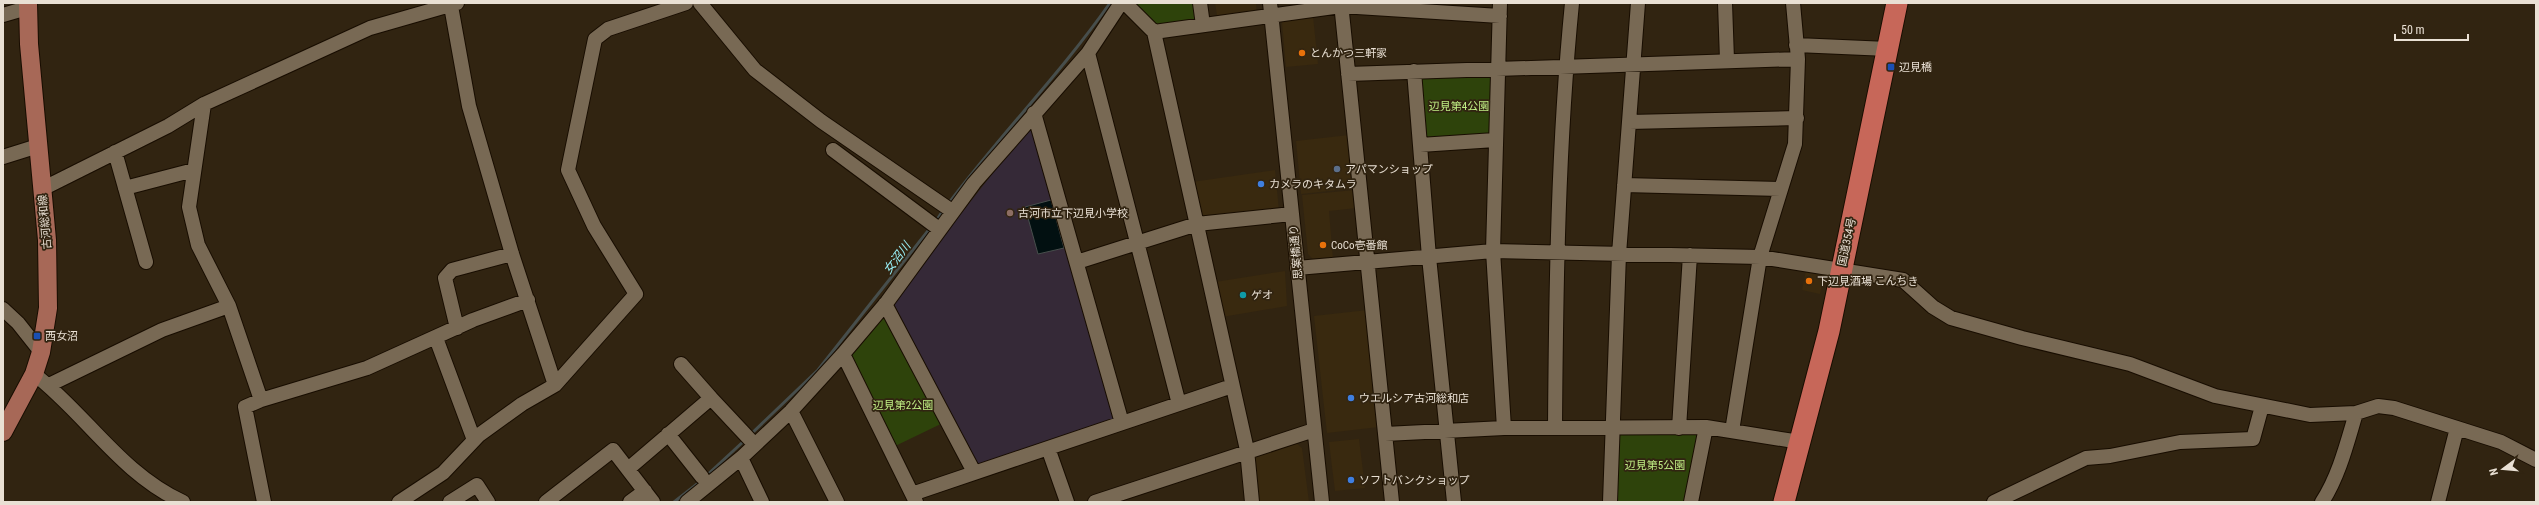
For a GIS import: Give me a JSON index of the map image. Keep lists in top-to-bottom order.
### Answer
{
  "streets": {
    "highway": ["国道354号"],
    "main road": ["古河総和線"],
    "street": ["思案橋通り"]
  },
  "water": ["女沼川"],
  "parks": ["辺見第4公園", "辺見第2公園", "辺見第5公園"],
  "places": {
    "other": [
      "とんかつ三軒家",
      "アパマンショップ",
      "カメラのキタムラ",
      "古河市立下辺見小学校",
      "CoCo壱番館",
      "下辺見酒場 こんちき",
      "ゲオ",
      "ウエルシア古河総和店",
      "ソフトバンクショップ"
    ],
    "transit": ["辺見橋", "西女沼"]
  },
  "scale_bar": "50 m",
  "north": "left"
}
